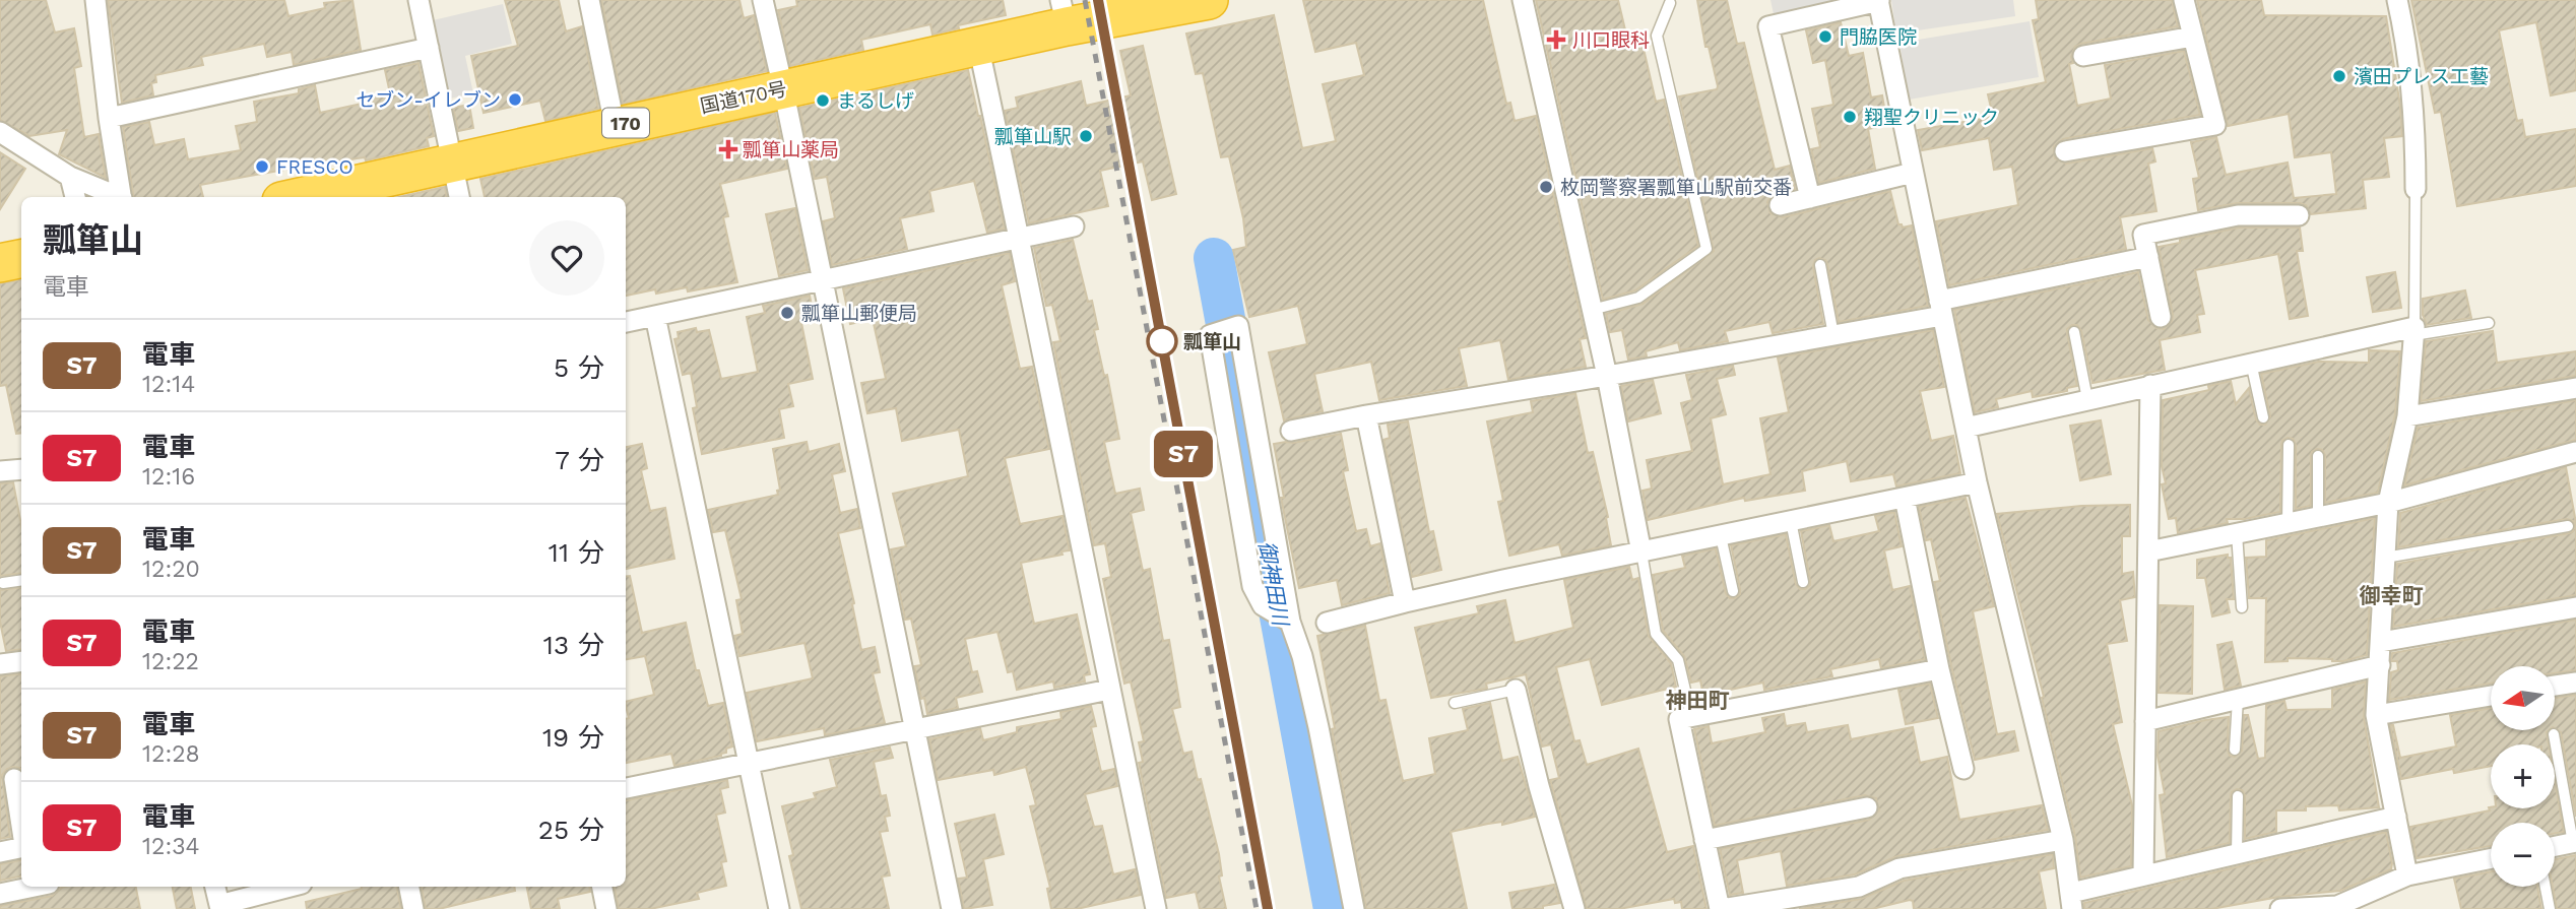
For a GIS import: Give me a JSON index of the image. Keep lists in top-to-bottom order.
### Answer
{
  "streets": {
    "highway": ["国道170号", "170"]
  },
  "districts": ["御幸町", "神田町"],
  "water": ["御神田川"],
  "places": {
    "other": [
      "門脇医院",
      "濱田プレス工藝",
      "セブン-イレブン",
      "まるしげ",
      "翔聖クリニック",
      "瓢箪山駅",
      "FRESCO",
      "枚岡警察署瓢箪山駅前交番",
      "瓢箪山郵便局",
      "瓢箪山"
    ],
    "health": ["川口眼科", "瓢箪山薬局"]
  },
  "north": "left",
  "page": {
    "on_map": "S7",
    "heading": ["瓢箪山", "電車"],
    "list": [
      {
        "mark": "S7",
        "name": "電車",
        "note": "12:14",
        "value": "5 分"
      },
      {
        "mark": "S7",
        "name": "電車",
        "note": "12:16",
        "value": "7 分"
      },
      {
        "mark": "S7",
        "name": "電車",
        "note": "12:20",
        "value": "11 分"
      },
      {
        "mark": "S7",
        "name": "電車",
        "note": "12:22",
        "value": "13 分"
      },
      {
        "mark": "S7",
        "name": "電車",
        "note": "12:28",
        "value": "19 分"
      },
      {
        "mark": "S7",
        "name": "電車",
        "note": "12:34",
        "value": "25 分"
      }
    ],
    "map_buttons": ["+", "−"]
  }
}
